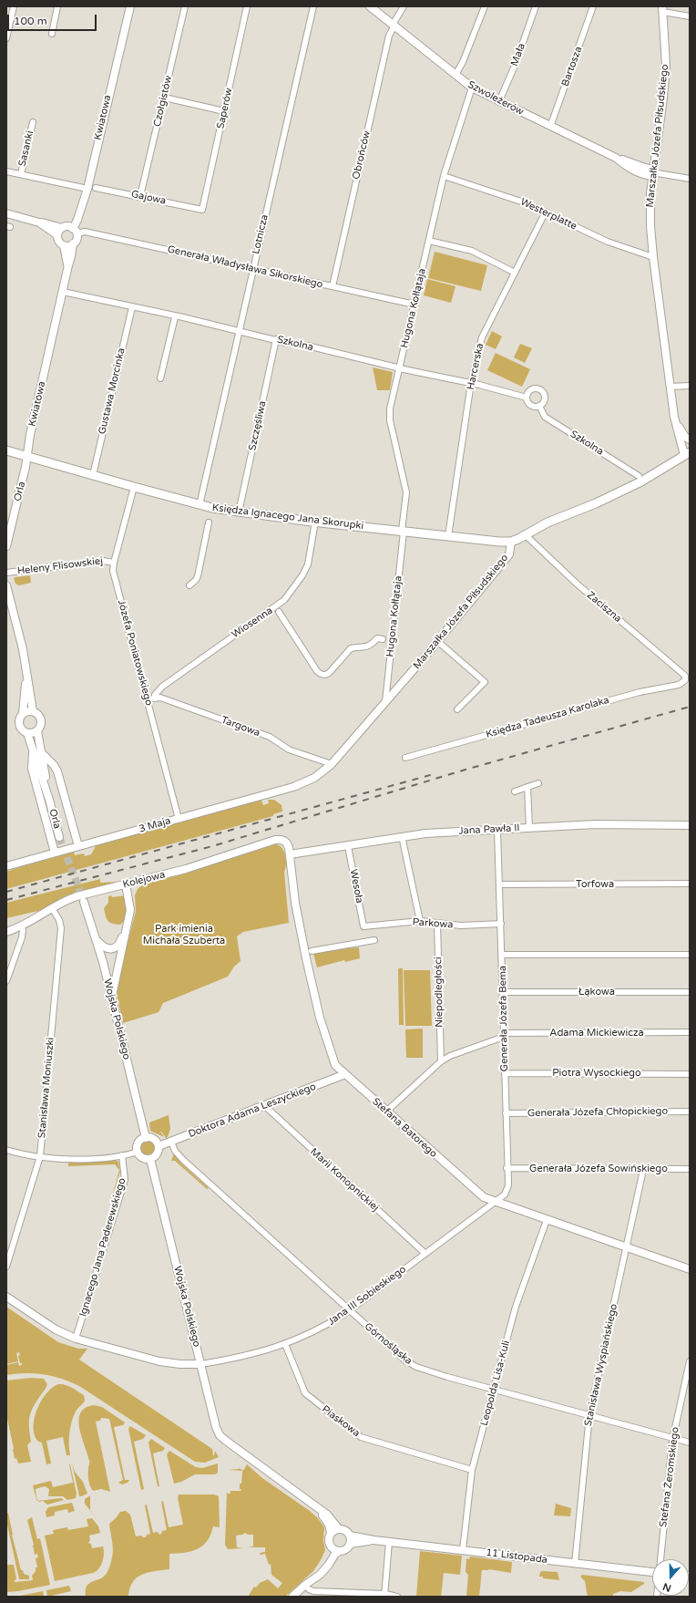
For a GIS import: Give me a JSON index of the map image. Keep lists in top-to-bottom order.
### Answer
{
  "streets": {
    "main road": ["Marszałka Józefa Piłsudskiego", "Księdza Ignacego Jana Skorupki"],
    "street": [
      "Mała",
      "Bartosza",
      "Szwoleżerów",
      "Czołgistów",
      "Saperów",
      "Kwiatowa",
      "Sasanki",
      "Obrońców",
      "Gajowa",
      "Westerplatte",
      "Lotnicza",
      "Generała Władysława Sikorskiego",
      "Hugona Kołłątaja",
      "Szkolna",
      "Harcerska",
      "Gustawa Morcinka",
      "Szczęśliwa",
      "Orla",
      "Heleny Flisowskiej",
      "Zaciszna",
      "Wiosenna",
      "Józefa Poniatowskiego",
      "Księdza Tadeusza Karolaka",
      "Targowa",
      "3 Maja",
      "Jana Pawła II",
      "Kolejowa",
      "Torfowa",
      "Wesoła",
      "Parkowa",
      "Niepodległości",
      "Łąkowa",
      "Generała Józefa Bema",
      "Wojska Polskiego",
      "Adama Mickiewicza",
      "Piotra Wysockiego",
      "Stanisława Moniuszki",
      "Doktora Adama Leszyckiego",
      "Generała Józefa Chłopickiego",
      "Stefana Batorego",
      "Generała Józefa Sowińskiego",
      "Marii Konopnickiej",
      "Ignacego Jana Paderewskiego",
      "Jana III Sobieskiego",
      "Górnośląska",
      "Stanisława Wyspiańskiego",
      "Leopolda Lisa-Kuli",
      "Piaskowa",
      "Stefana Żeromskiego",
      "11 Listopada"
    ]
  },
  "crossings": [
    ["Mała", "Szwoleżerów"],
    ["Bartosza", "Szwoleżerów"],
    ["Szwoleżerów", "Marszałka Józefa Piłsudskiego"],
    ["Szwoleżerów", "Obrońców"],
    ["Szwoleżerów", "Hugona Kołłątaja"],
    ["Czołgistów", "Gajowa"],
    ["Saperów", "Gajowa"],
    ["Kwiatowa", "Generała Władysława Sikorskiego"],
    ["Kwiatowa", "Szkolna"],
    ["Kwiatowa", "Orla"],
    ["Kwiatowa", "Księdza Ignacego Jana Skorupki"],
    ["Marszałka Józefa Piłsudskiego", "Westerplatte"],
    ["Marszałka Józefa Piłsudskiego", "Hugona Kołłątaja"],
    ["Marszałka Józefa Piłsudskiego", "Księdza Ignacego Jana Skorupki"],
    ["Marszałka Józefa Piłsudskiego", "Zaciszna"],
    ["Marszałka Józefa Piłsudskiego", "Targowa"],
    ["Marszałka Józefa Piłsudskiego", "3 Maja"],
    ["Obrońców", "Generała Władysława Sikorskiego"],
    ["Westerplatte", "Hugona Kołłątaja"],
    ["Westerplatte", "Harcerska"],
    ["Lotnicza", "Generała Władysława Sikorskiego"],
    ["Lotnicza", "Szkolna"],
    ["Lotnicza", "Księdza Ignacego Jana Skorupki"],
    ["Generała Władysława Sikorskiego", "Hugona Kołłątaja"],
    ["Hugona Kołłątaja", "Szkolna"],
    ["Hugona Kołłątaja", "Księdza Ignacego Jana Skorupki"],
    ["Szkolna", "Harcerska"],
    ["Szkolna", "Gustawa Morcinka"],
    ["Szkolna", "Szczęśliwa"],
    ["Harcerska", "Księdza Ignacego Jana Skorupki"],
    ["Gustawa Morcinka", "Księdza Ignacego Jana Skorupki"],
    ["Szczęśliwa", "Księdza Ignacego Jana Skorupki"],
    ["Orla", "Księdza Ignacego Jana Skorupki"],
    ["Księdza Ignacego Jana Skorupki", "Wiosenna"],
    ["Księdza Ignacego Jana Skorupki", "Józefa Poniatowskiego"],
    ["Heleny Flisowskiej", "Józefa Poniatowskiego"],
    ["Zaciszna", "Księdza Tadeusza Karolaka"],
    ["Wiosenna", "Targowa"],
    ["Józefa Poniatowskiego", "Targowa"],
    ["Józefa Poniatowskiego", "3 Maja"],
    ["Jana Pawła II", "Wesoła"],
    ["Jana Pawła II", "Generała Józefa Bema"],
    ["Jana Pawła II", "Stefana Batorego"],
    ["Kolejowa", "Stanisława Moniuszki"],
    ["Kolejowa", "Stefana Batorego"],
    ["Torfowa", "Generała Józefa Bema"],
    ["Wesoła", "Parkowa"],
    ["Parkowa", "Niepodległości"],
    ["Parkowa", "Generała Józefa Bema"],
    ["Niepodległości", "Adama Mickiewicza"],
    ["Łąkowa", "Generała Józefa Bema"],
    ["Generała Józefa Bema", "Adama Mickiewicza"],
    ["Generała Józefa Bema", "Piotra Wysockiego"],
    ["Generała Józefa Bema", "Generała Józefa Chłopickiego"],
    ["Generała Józefa Bema", "Stefana Batorego"],
    ["Generała Józefa Bema", "Generała Józefa Sowińskiego"],
    ["Generała Józefa Bema", "Jana III Sobieskiego"],
    ["Wojska Polskiego", "Doktora Adama Leszyckiego"],
    ["Wojska Polskiego", "Jana III Sobieskiego"],
    ["Adama Mickiewicza", "Stefana Batorego"],
    ["Doktora Adama Leszyckiego", "Stefana Batorego"],
    ["Doktora Adama Leszyckiego", "Marii Konopnickiej"],
    ["Doktora Adama Leszyckiego", "Górnośląska"],
    ["Stefana Batorego", "Jana III Sobieskiego"],
    ["Stefana Batorego", "Stanisława Wyspiańskiego"],
    ["Stefana Batorego", "Leopolda Lisa-Kuli"],
    ["Generała Józefa Sowińskiego", "Stanisława Wyspiańskiego"],
    ["Marii Konopnickiej", "Jana III Sobieskiego"],
    ["Ignacego Jana Paderewskiego", "Jana III Sobieskiego"],
    ["Jana III Sobieskiego", "Górnośląska"],
    ["Jana III Sobieskiego", "Piaskowa"],
    ["Górnośląska", "Stanisława Wyspiańskiego"],
    ["Górnośląska", "Leopolda Lisa-Kuli"],
    ["Górnośląska", "Stefana Żeromskiego"],
    ["Stanisława Wyspiańskiego", "11 Listopada"],
    ["Leopolda Lisa-Kuli", "Piaskowa"],
    ["Leopolda Lisa-Kuli", "11 Listopada"]
  ],
  "parks": ["Park imienia Michała Szuberta"],
  "scale_bar": "100 m",
  "north": "bottom"
}
